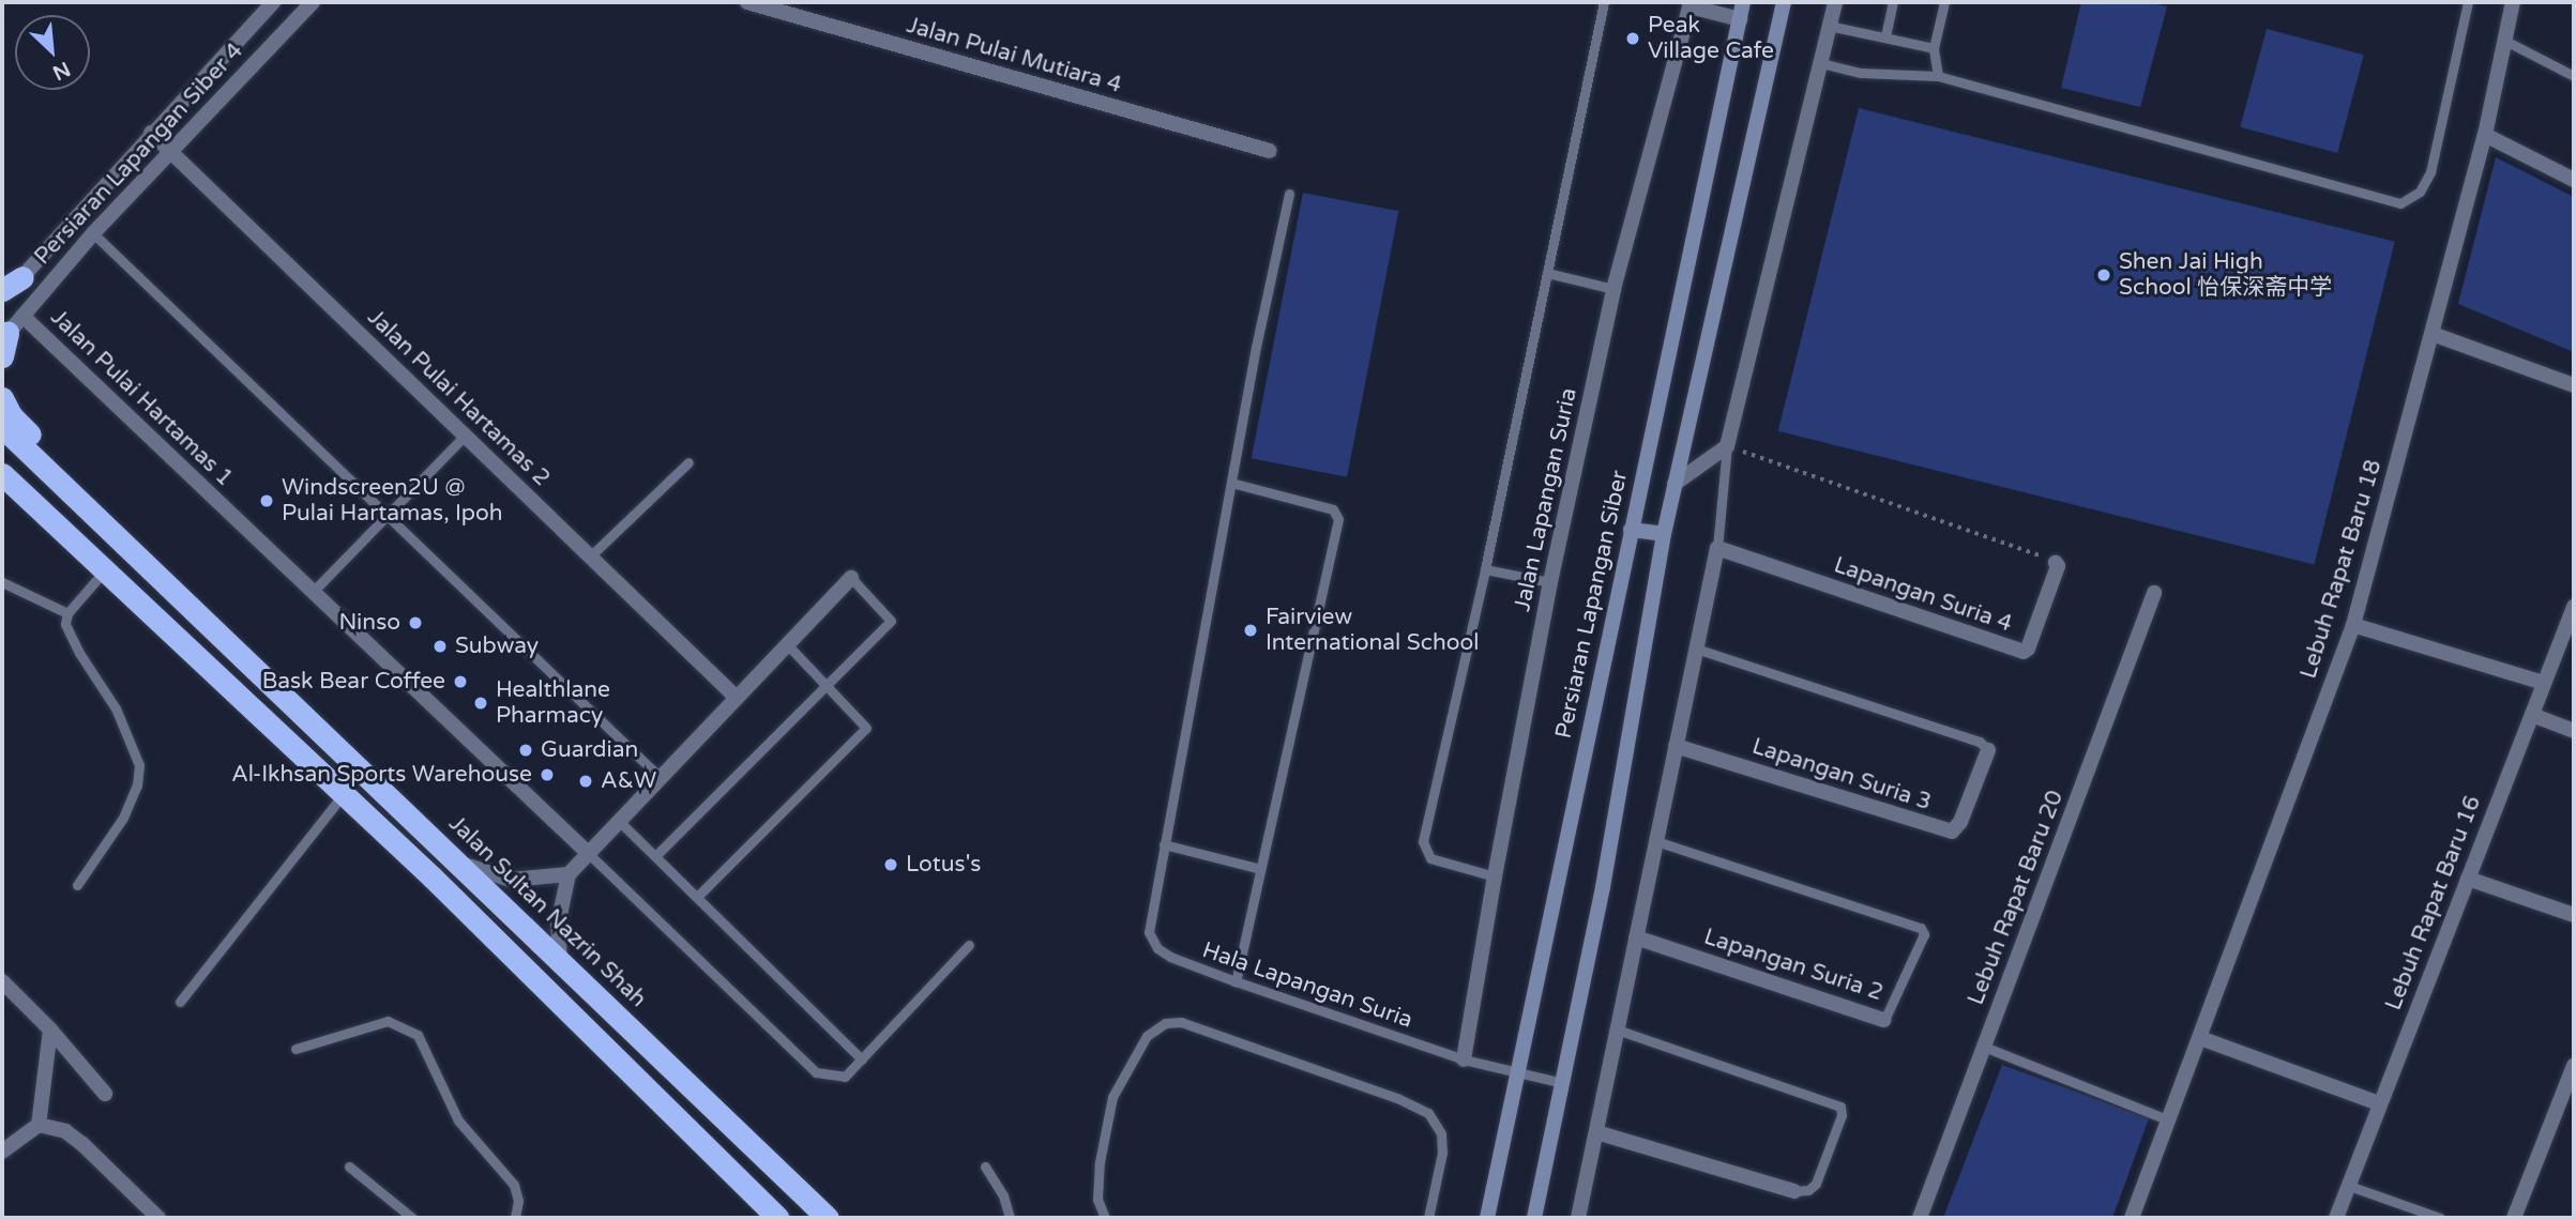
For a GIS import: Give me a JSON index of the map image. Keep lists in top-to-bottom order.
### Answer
{
  "streets": {
    "highway": ["Jalan Sultan Nazrin Shah"],
    "main road": ["Persiaran Lapangan Siber"],
    "street": [
      "Jalan Pulai Mutiara 4",
      "Persiaran Lapangan Siber 4",
      "Jalan Pulai Hartamas 1",
      "Jalan Pulai Hartamas 2",
      "Jalan Lapangan Suria",
      "Lebuh Rapat Baru 18",
      "Lapangan Suria 4",
      "Lapangan Suria 3",
      "Lebuh Rapat Baru 20",
      "Lebuh Rapat Baru 16",
      "Lapangan Suria 2"
    ],
    "lane": ["Hala Lapangan Suria"]
  },
  "crossings": [
    ["Persiaran Lapangan Siber 4", "Jalan Pulai Hartamas 1"],
    ["Persiaran Lapangan Siber 4", "Jalan Pulai Hartamas 2"],
    ["Jalan Lapangan Suria", "Persiaran Lapangan Siber"],
    ["Jalan Lapangan Suria", "Hala Lapangan Suria"],
    ["Persiaran Lapangan Siber", "Hala Lapangan Suria"]
  ],
  "places": [
    "Peak Village Cafe",
    "Shen Jai High School 怡保深斋中学",
    "Windscreen2U @ Pulai Hartamas, Ipoh",
    "Ninso",
    "Fairview International School",
    "Subway",
    "Bask Bear Coffee",
    "Healthlane Pharmacy",
    "Guardian",
    "Al-Ikhsan Sports Warehouse",
    "A&W",
    "Lotus's"
  ],
  "north": "bottom right"
}
